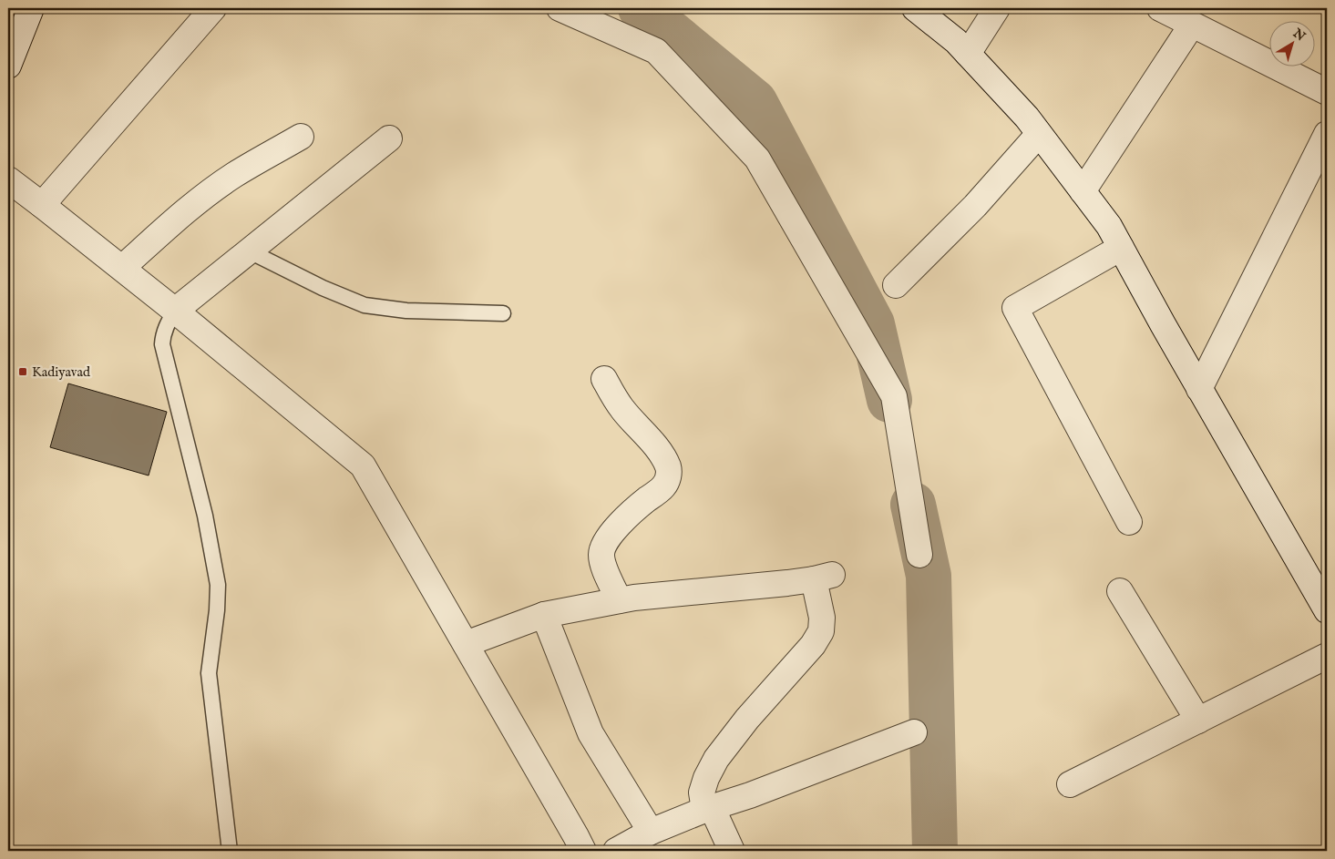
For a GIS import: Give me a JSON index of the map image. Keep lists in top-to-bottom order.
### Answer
{
  "places": {
    "transit": ["Kadiyavad"]
  },
  "north": "top right"
}
